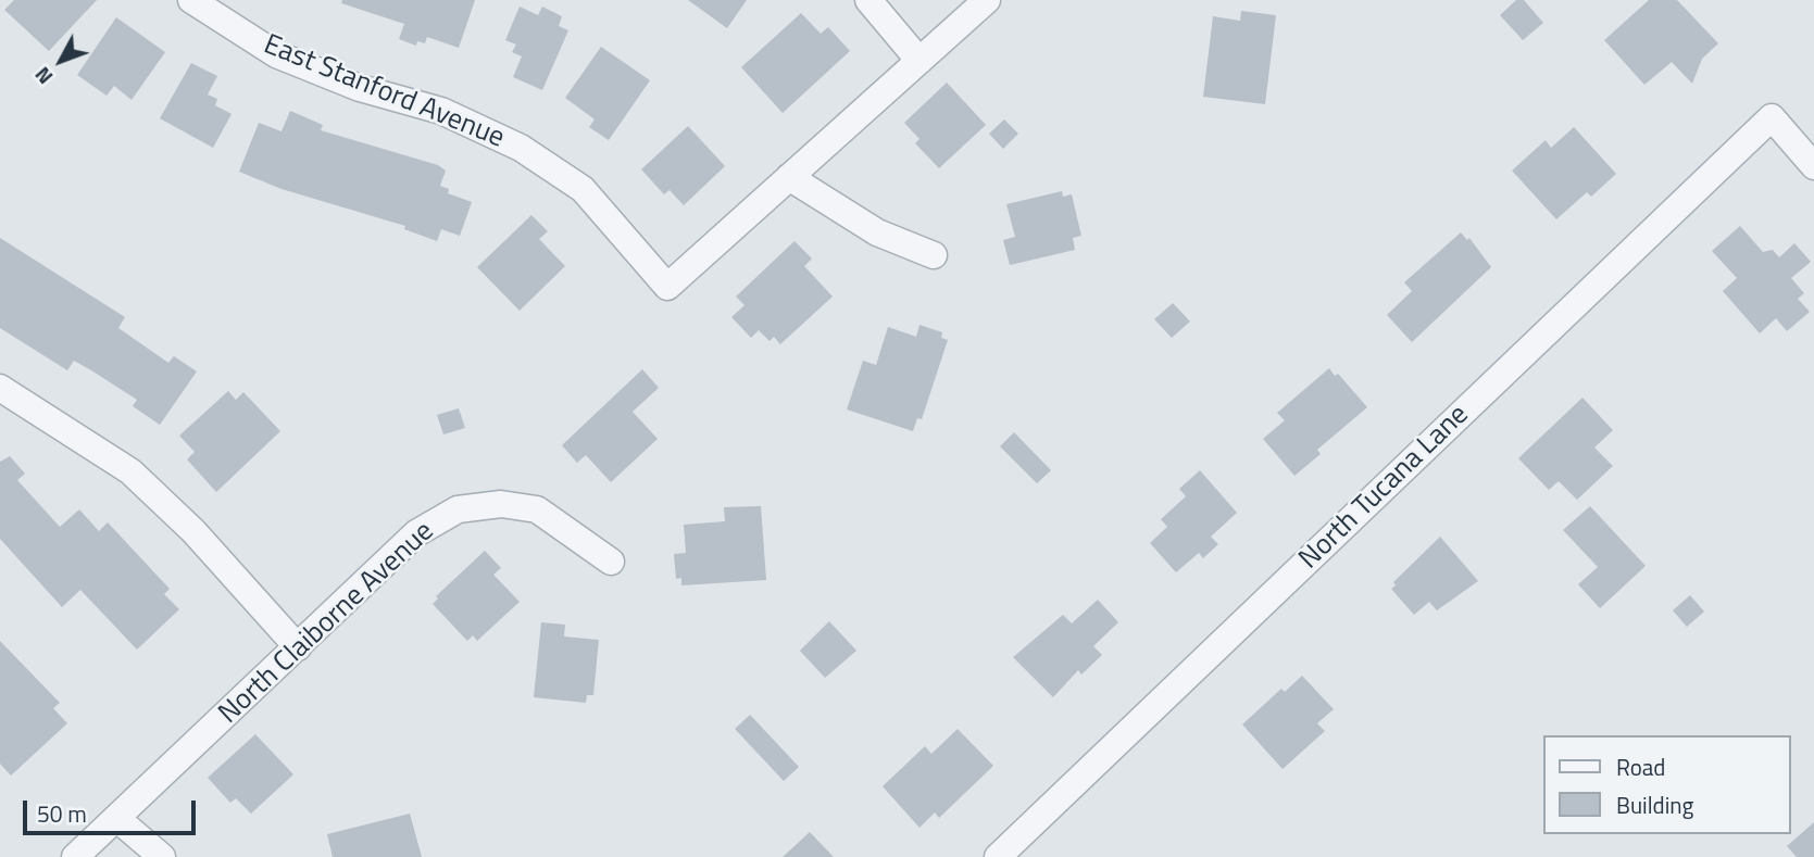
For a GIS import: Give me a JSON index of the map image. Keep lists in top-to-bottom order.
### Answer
{
  "streets": {
    "street": ["East Stanford Avenue", "North Tucana Lane", "North Claiborne Avenue"]
  },
  "legend": ["Road", "Building"],
  "scale_bar": "50 m",
  "north": "bottom left"
}
